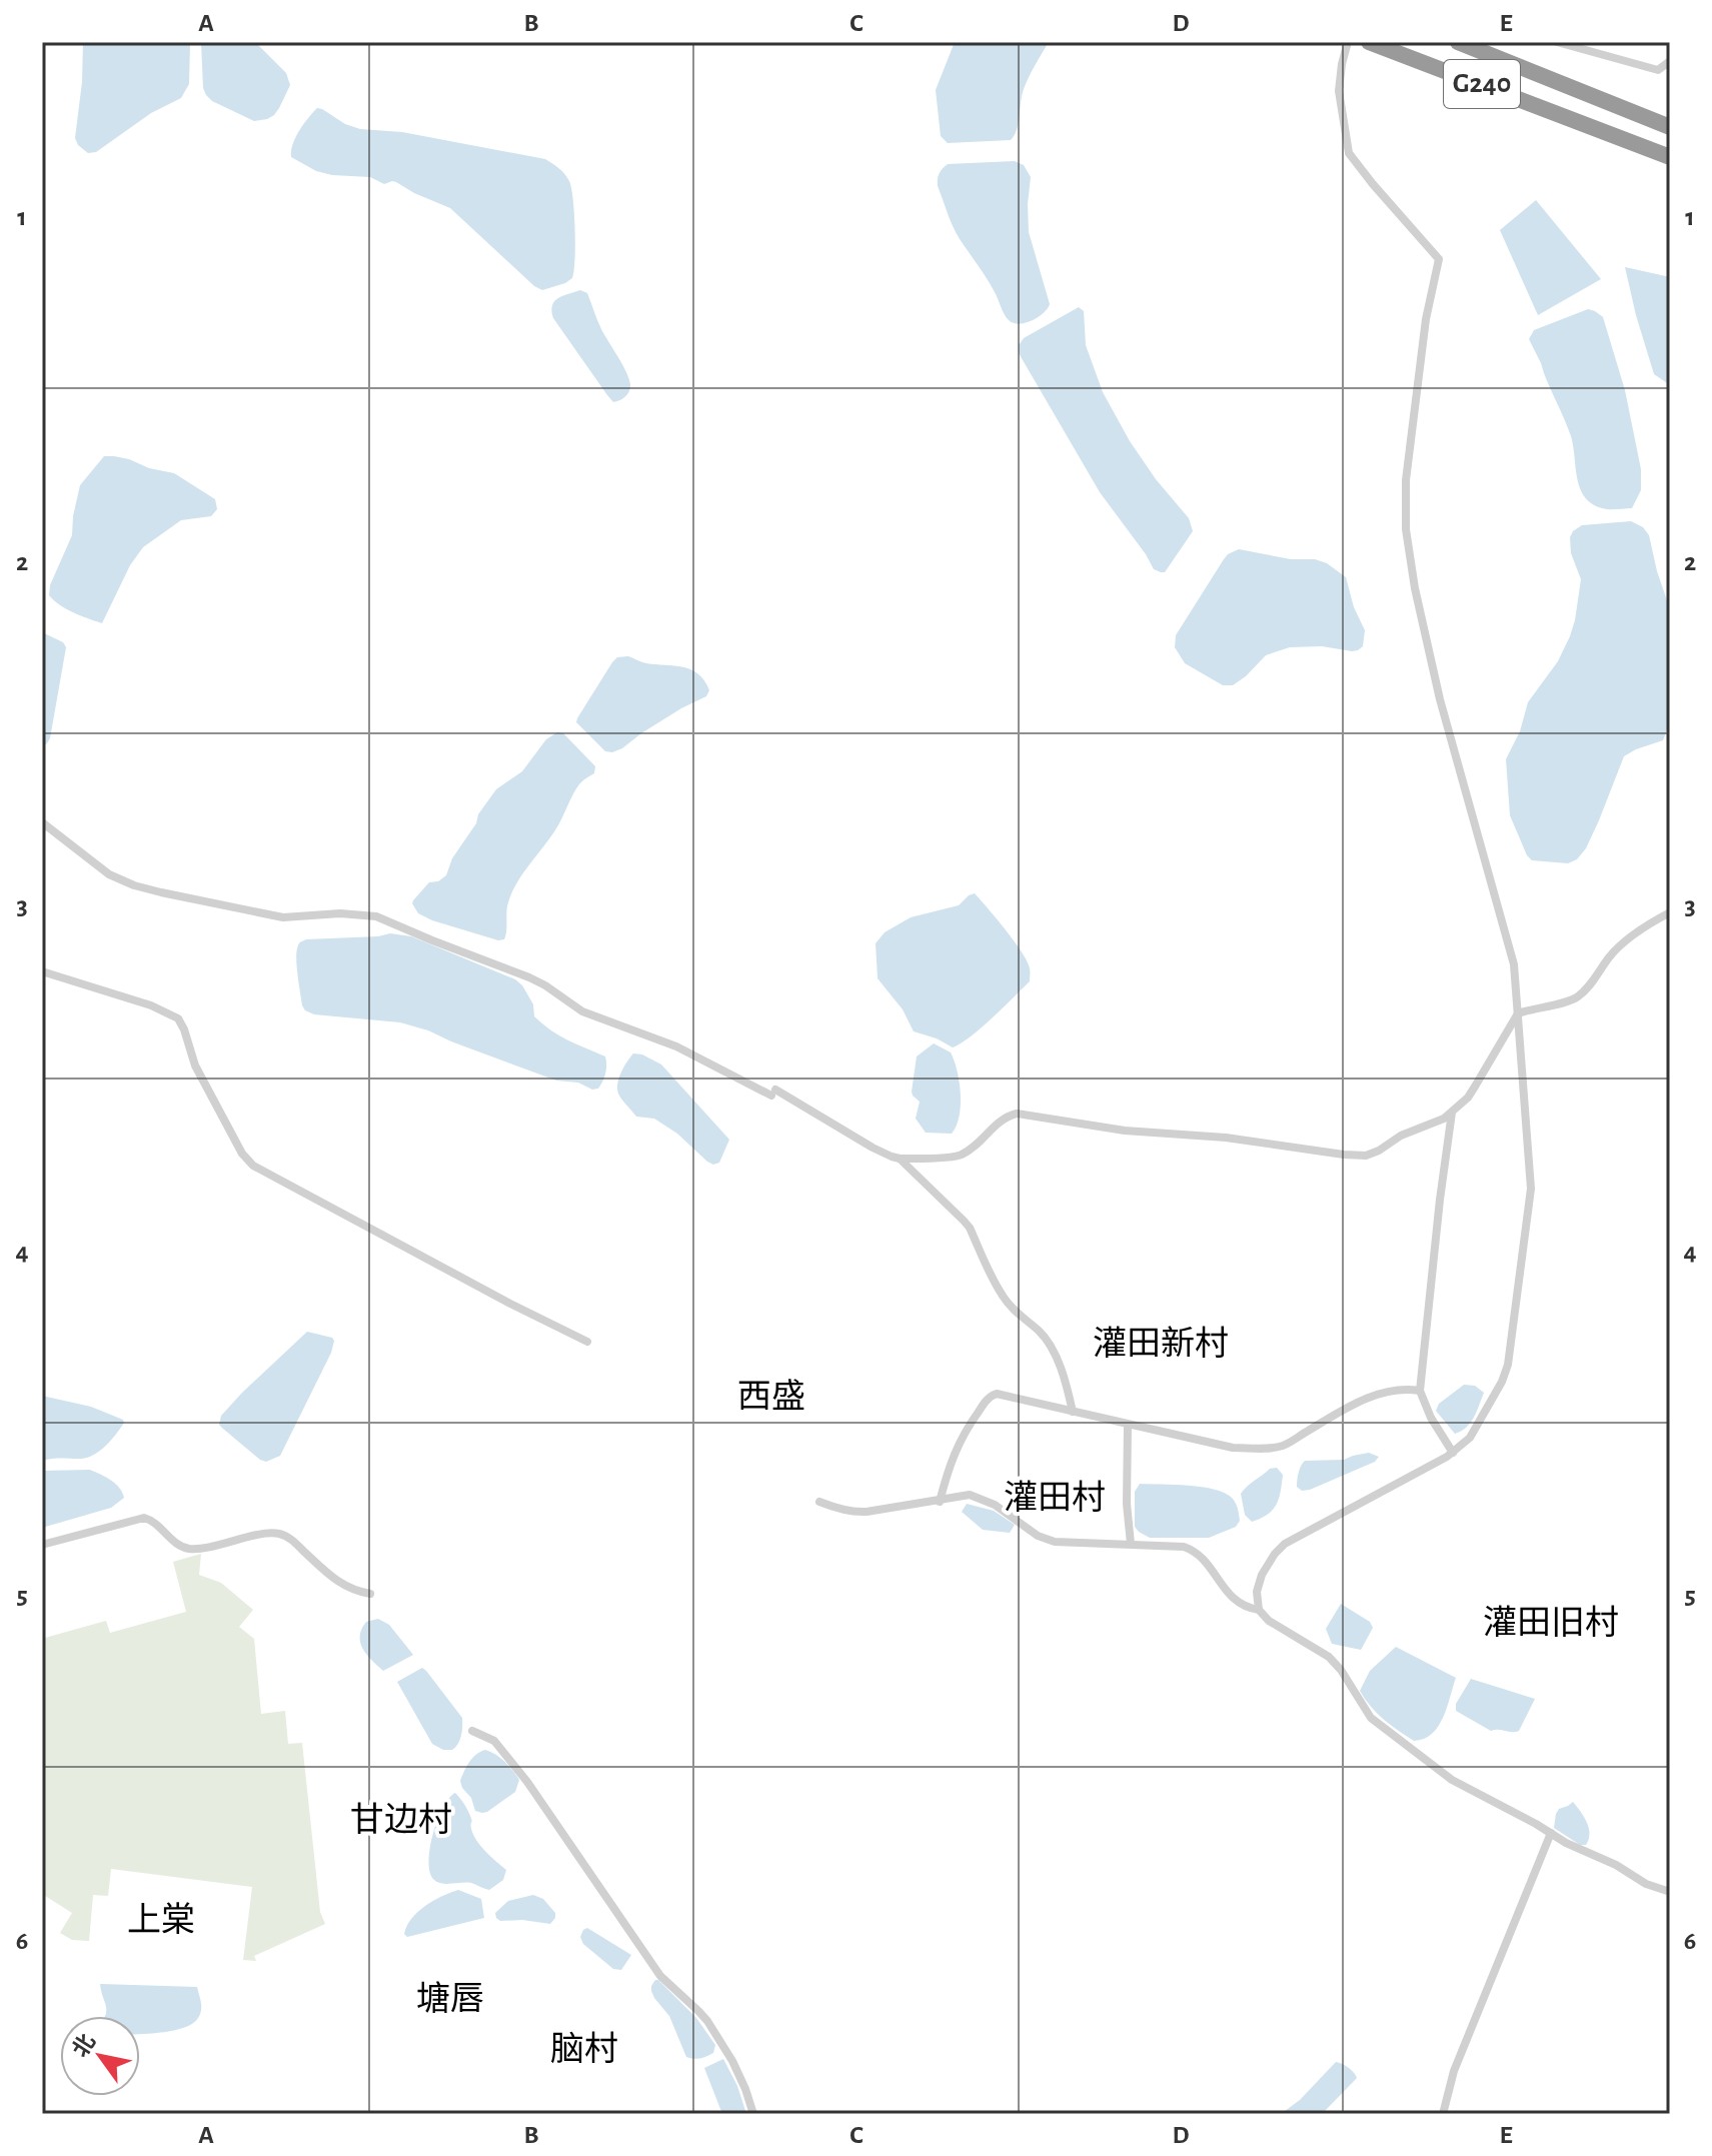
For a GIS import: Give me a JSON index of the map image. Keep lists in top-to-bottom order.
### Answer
{
  "streets": {
    "highway": ["G240"]
  },
  "districts": [
    "灌田新村",
    "西盛",
    "灌田村",
    "灌田旧村",
    "甘边村",
    "上棠",
    "塘唇",
    "脑村"
  ],
  "north": "top left",
  "grid": {
    "columns": [
      "A",
      "B",
      "C",
      "D",
      "E"
    ],
    "rows": [
      "1",
      "2",
      "3",
      "4",
      "5",
      "6"
    ]
  }
}
